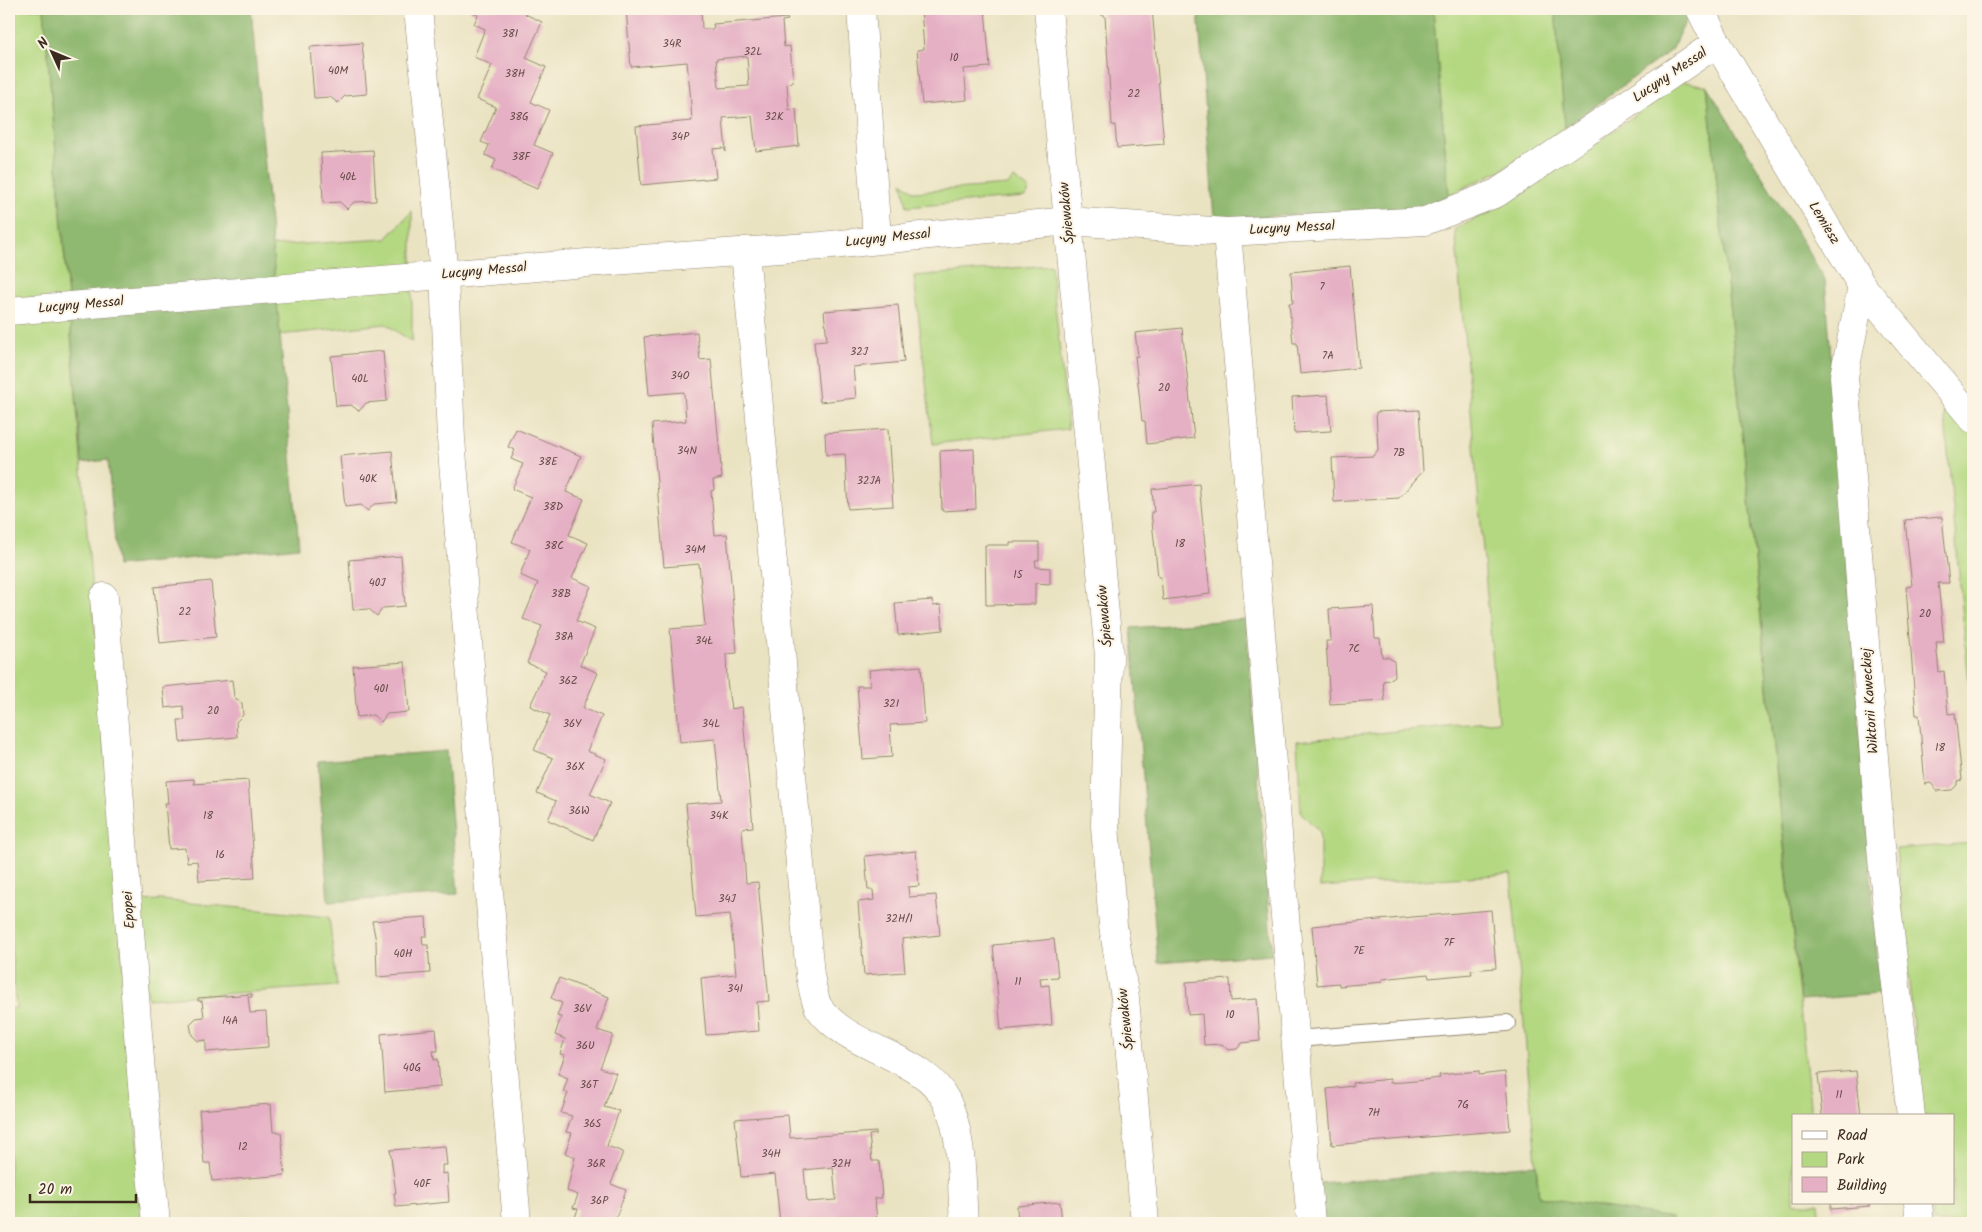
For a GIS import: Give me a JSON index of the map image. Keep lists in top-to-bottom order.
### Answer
{
  "streets": {
    "street": [
      "Lucyny Messal",
      "Śpiewaków",
      "Lemiesz",
      "Wiktorii Kaweckiej",
      "Epopei"
    ]
  },
  "crossings": [
    ["Lucyny Messal", "Śpiewaków"],
    ["Lucyny Messal", "Lemiesz"],
    ["Lemiesz", "Wiktorii Kaweckiej"]
  ],
  "house_numbers": [
    "38I",
    "34R",
    "32L",
    "10",
    "40M",
    "38H",
    "22",
    "38G",
    "32K",
    "34P",
    "38F",
    "40Ł",
    "7",
    "32J",
    "7A",
    "34O",
    "40L",
    "20",
    "34N",
    "7B",
    "38E",
    "40K",
    "32JA",
    "38D",
    "18",
    "38C",
    "34M",
    "15",
    "40J",
    "38B",
    "22",
    "20",
    "38A",
    "34Ł",
    "7C",
    "36Z",
    "40I",
    "32I",
    "20",
    "36Y",
    "34L",
    "18",
    "36X",
    "36W",
    "18",
    "34K",
    "16",
    "34J",
    "32H/1",
    "7F",
    "7E",
    "40H",
    "11",
    "34I",
    "36V",
    "10",
    "14A",
    "36U",
    "40G",
    "36T",
    "11",
    "7G",
    "7H",
    "36S",
    "12",
    "34H",
    "36R",
    "32H",
    "40F",
    "36P"
  ],
  "legend": ["Road", "Park", "Building"],
  "scale_bar": "20 m",
  "north": "top left"
}
